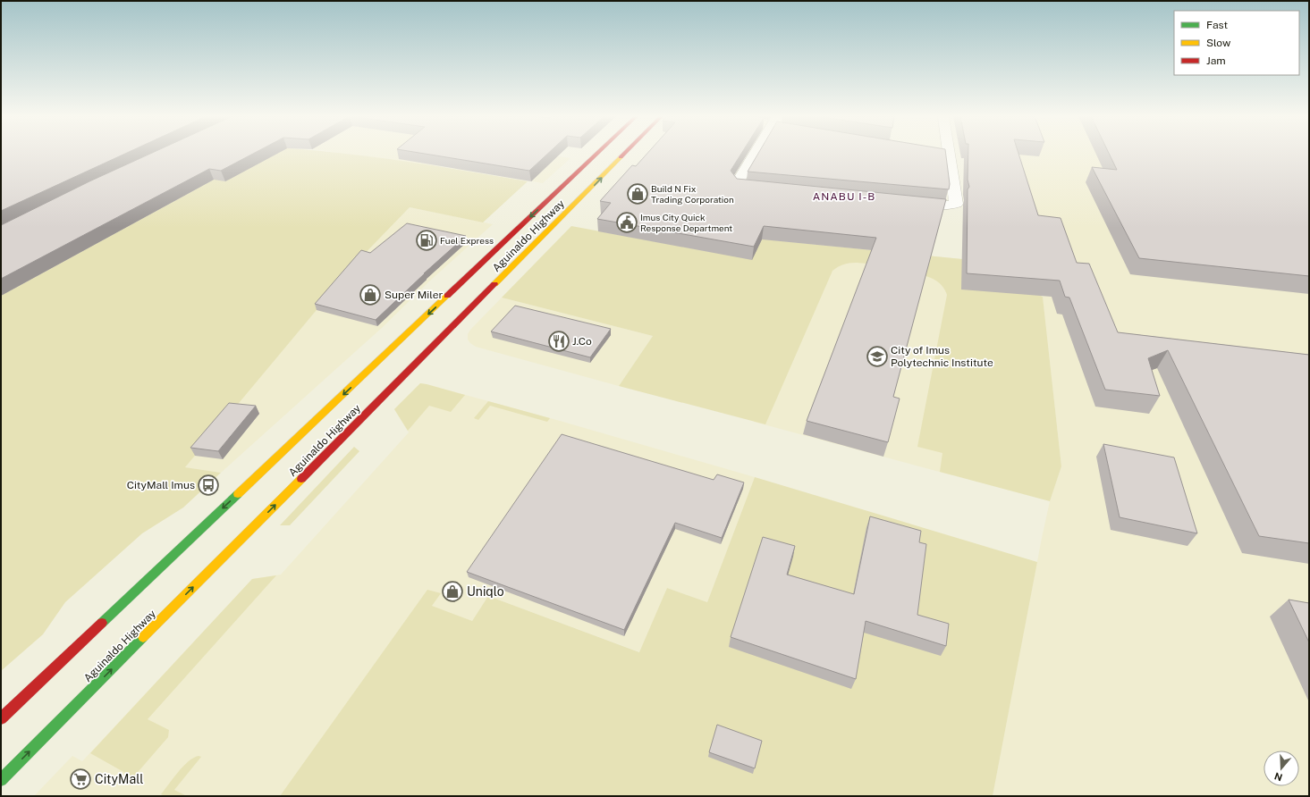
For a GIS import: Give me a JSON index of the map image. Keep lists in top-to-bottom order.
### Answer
{
  "streets": {
    "highway": ["Aguinaldo Highway"]
  },
  "districts": ["ANABU I-B"],
  "places": {
    "shop": ["Build N Fix Trading Corporation", "Super Miler", "Uniqlo"],
    "public building": ["Imus City Quick Response Department"],
    "fuel station": ["Fuel Express"],
    "restaurant": ["J.Co"],
    "school or university": ["City of Imus Polytechnic Institute"],
    "bus stop": ["CityMall Imus"],
    "supermarket": ["CityMall"]
  },
  "legend": ["Fast", "Slow", "Jam"],
  "north": "bottom"
}
